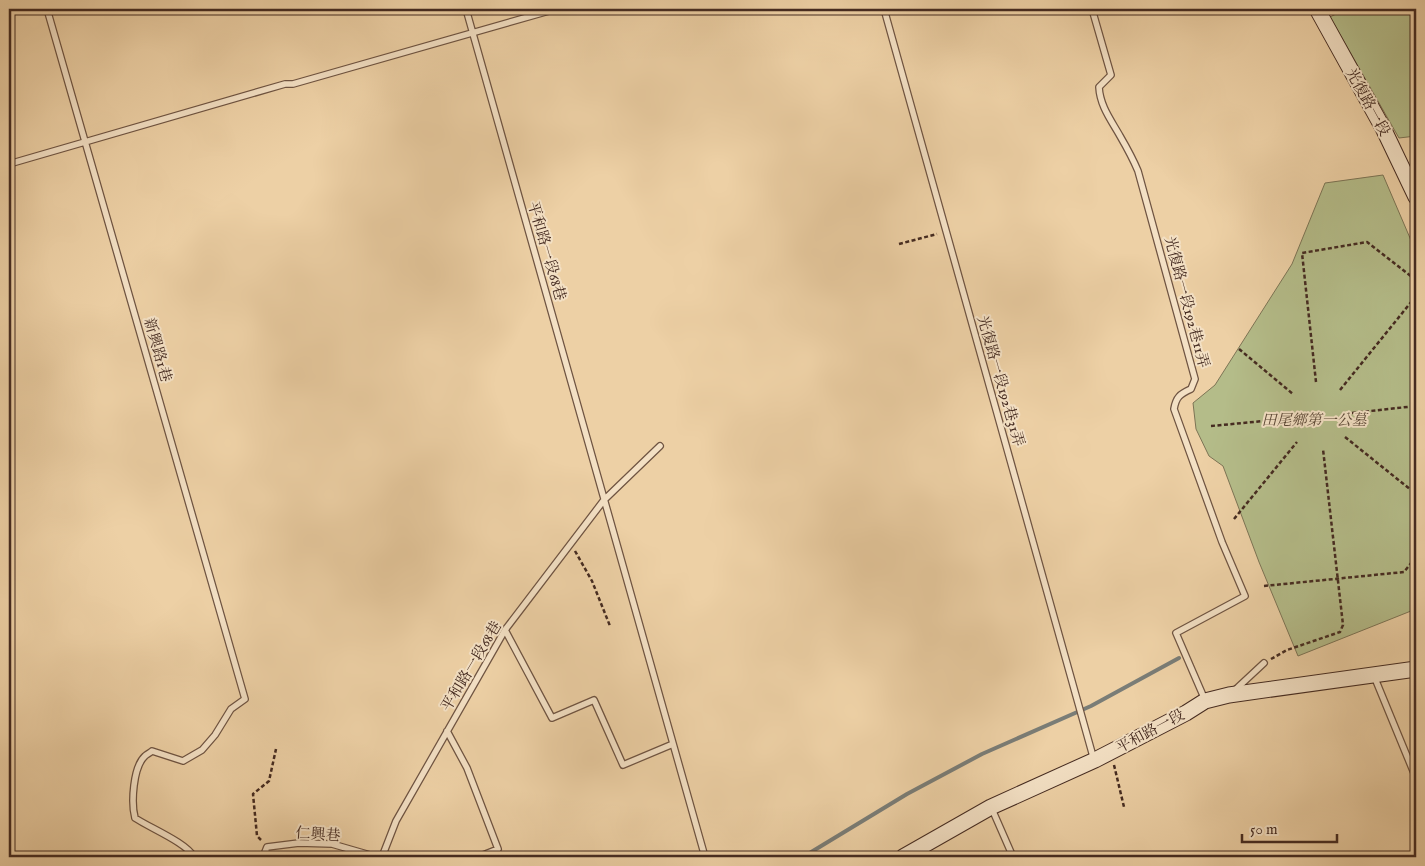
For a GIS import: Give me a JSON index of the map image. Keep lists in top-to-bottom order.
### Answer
{
  "streets": {
    "street": ["光復路一段", "平和路一段"],
    "lane": [
      "平和路一段68巷",
      "光復路一段192巷11弄",
      "新興路1巷",
      "光復路一段192巷31弄",
      "仁興巷"
    ]
  },
  "crossings": [
    ["光復路一段192巷11弄", "平和路一段"],
    ["光復路一段192巷31弄", "平和路一段"]
  ],
  "parks": ["田尾鄉第一公墓"],
  "scale_bar": "50 m"
}
